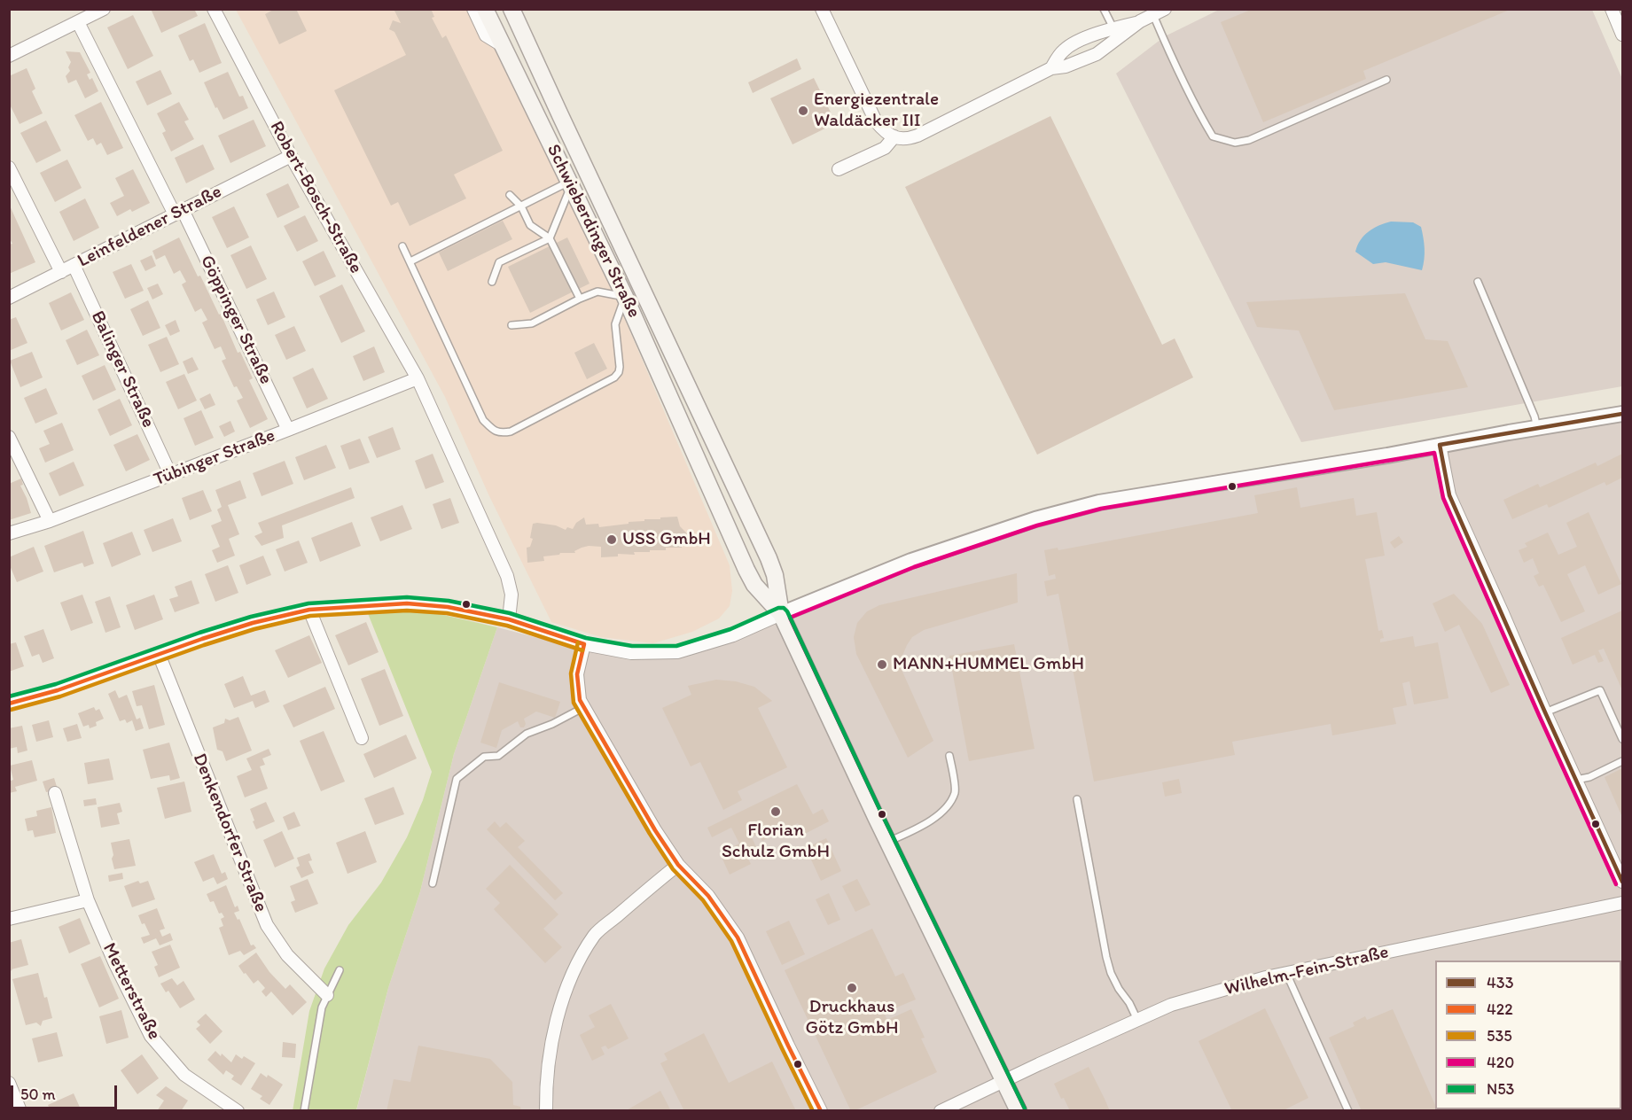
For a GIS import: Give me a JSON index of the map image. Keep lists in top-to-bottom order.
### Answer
{
  "streets": {
    "main road": ["Schwieberdinger Straße"],
    "street": [
      "Robert-Bosch-Straße",
      "Leinfeldener Straße",
      "Göppinger Straße",
      "Balinger Straße",
      "Tübinger Straße",
      "Denkendorfer Straße",
      "Wilhelm-Fein-Straße",
      "Metterstraße"
    ]
  },
  "crossings": [
    ["Robert-Bosch-Straße", "Leinfeldener Straße"],
    ["Robert-Bosch-Straße", "Tübinger Straße"],
    ["Leinfeldener Straße", "Göppinger Straße"],
    ["Leinfeldener Straße", "Balinger Straße"],
    ["Schwieberdinger Straße", "Wilhelm-Fein-Straße"],
    ["Göppinger Straße", "Tübinger Straße"],
    ["Balinger Straße", "Tübinger Straße"]
  ],
  "places": [
    "Energiezentrale Waldäcker III",
    "USS GmbH",
    "MANN+HUMMEL GmbH",
    "Florian Schulz GmbH",
    "Druckhaus Götz GmbH"
  ],
  "lines": [
    "transit line 433",
    "transit line 420",
    "transit line N53",
    "transit line 422",
    "transit line 535"
  ],
  "legend": [
    "433",
    "422",
    "535",
    "420",
    "N53"
  ],
  "scale_bar": "50 m"
}
